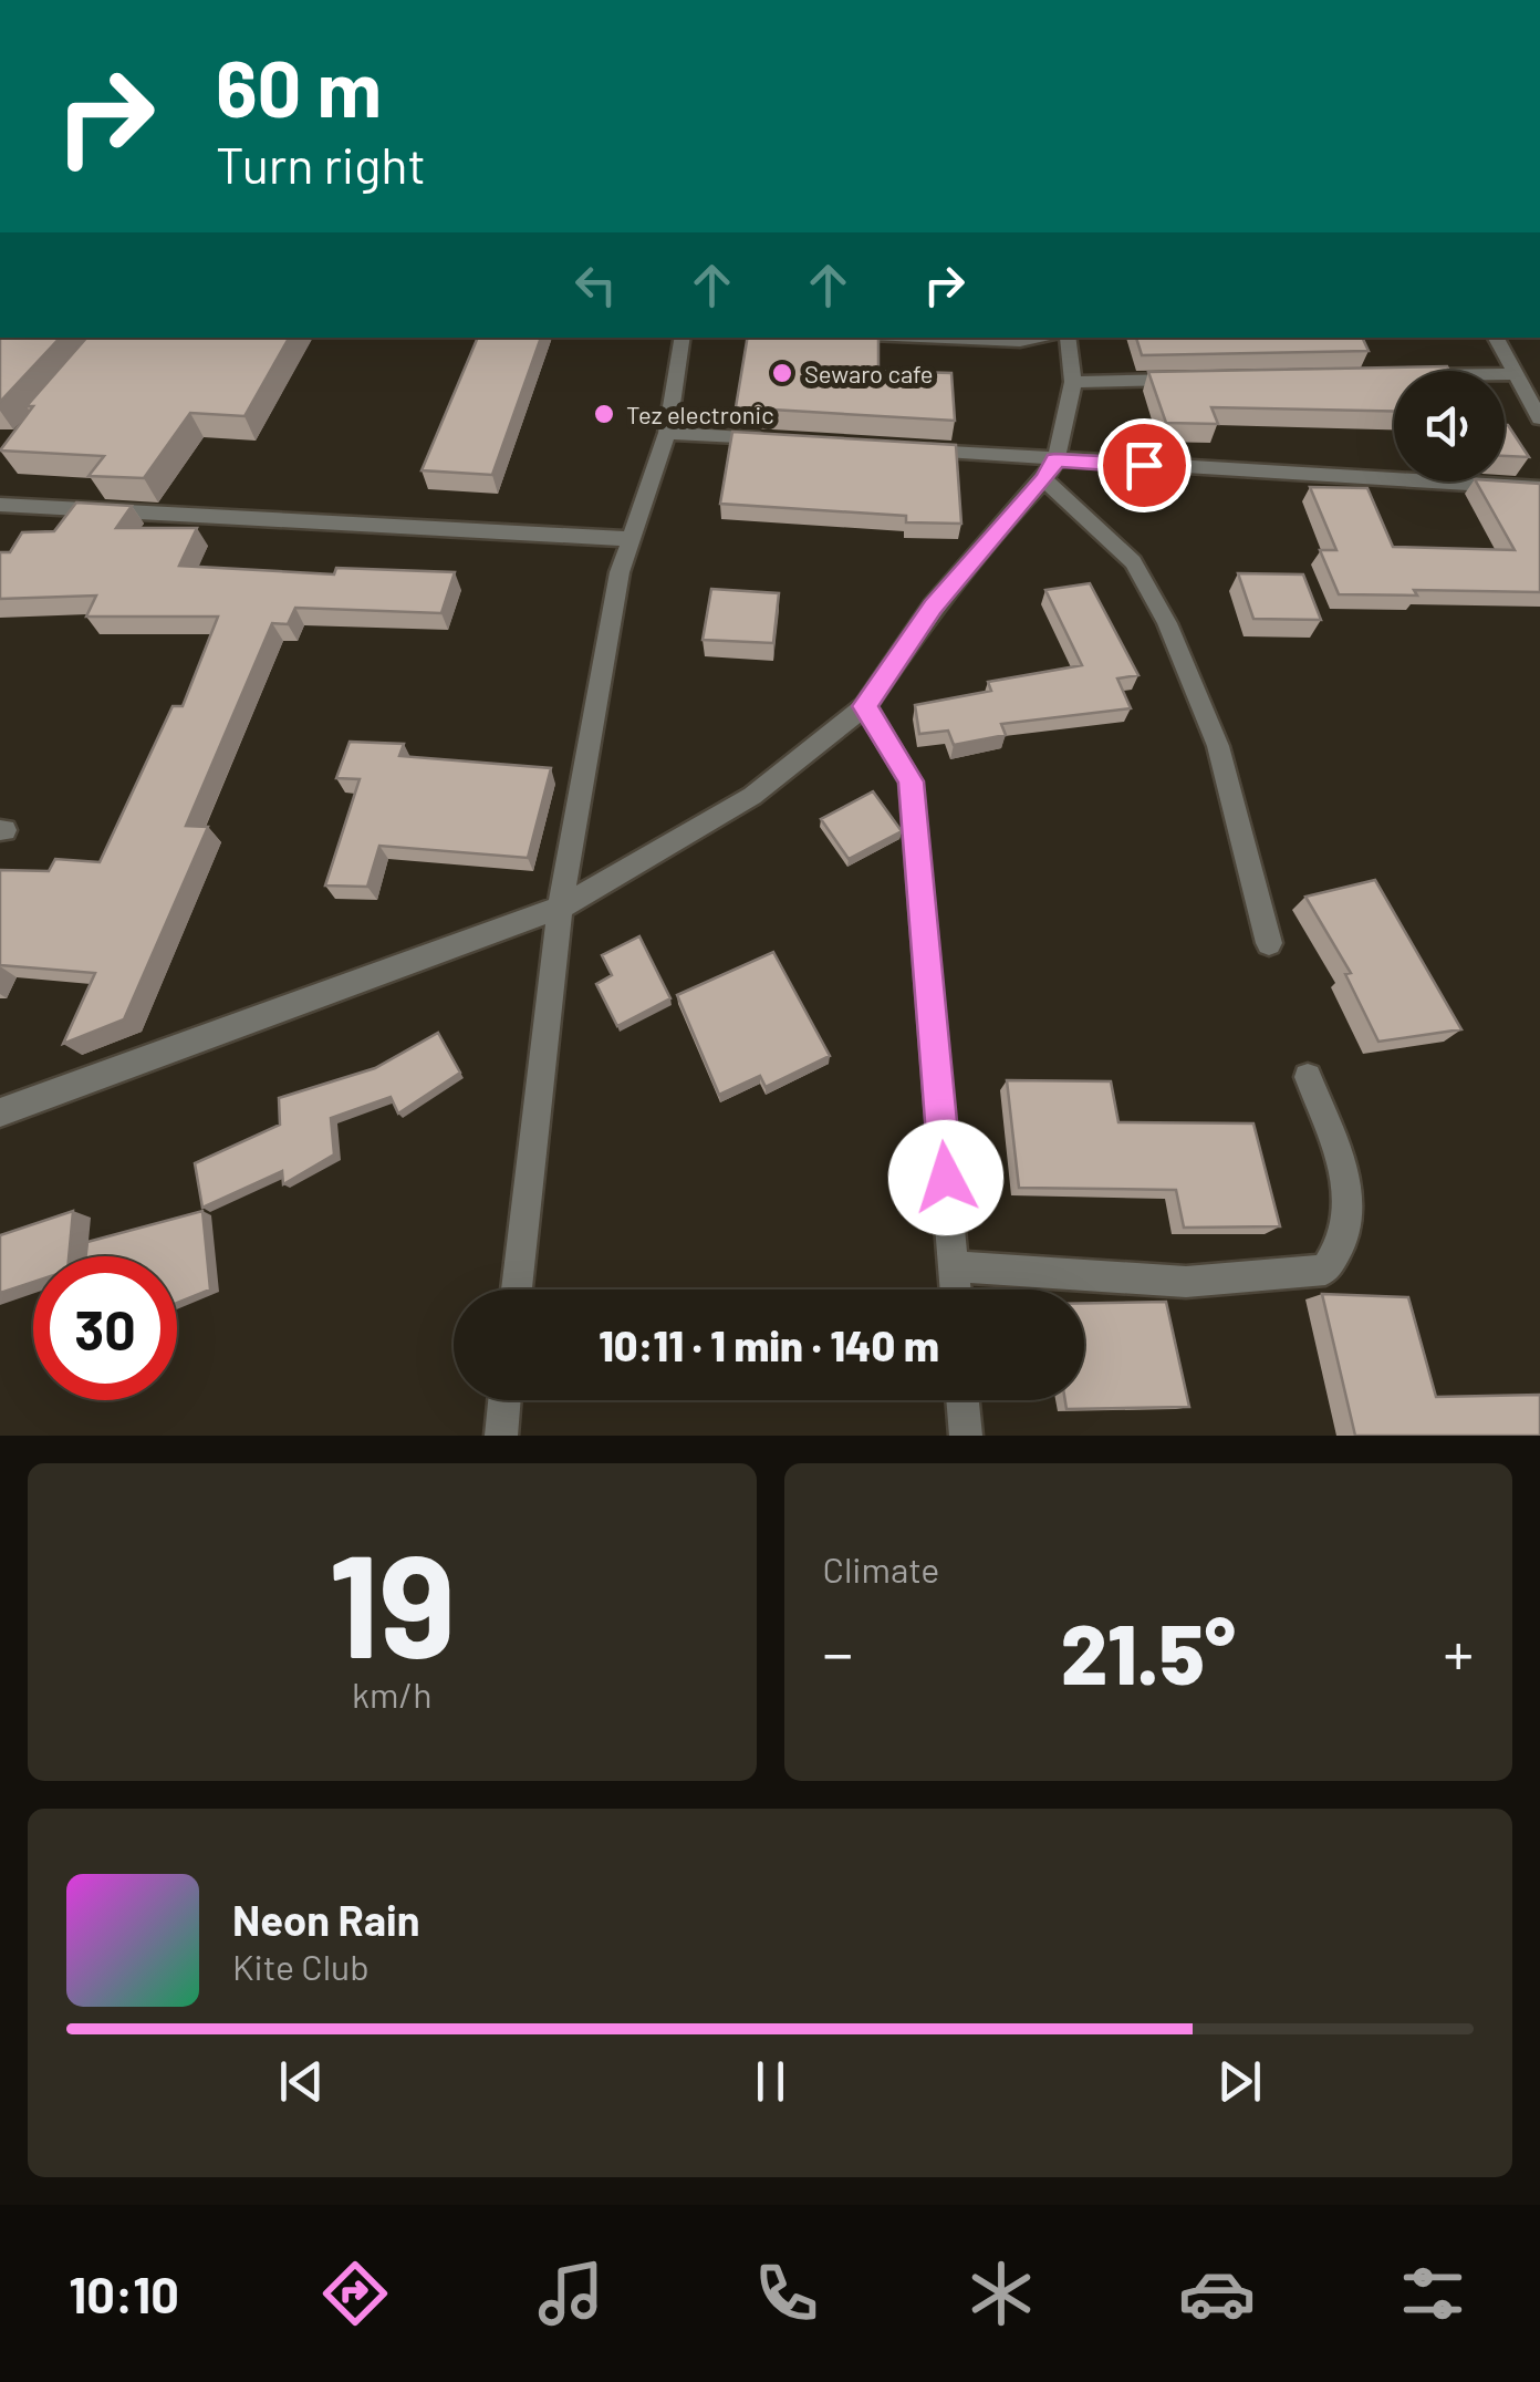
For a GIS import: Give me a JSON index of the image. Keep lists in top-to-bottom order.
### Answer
{
  "places": ["Sewaro cafe", "Tez electronic"],
  "page": {
    "turn": ["60 m", "Turn right"],
    "limit": "30",
    "trip": "10:11 · 1 min · 140 m",
    "tile": [
      ["19", "km/h"],
      "Climate"
    ],
    "heat": ["−", "21.5°", "+"],
    "song": ["Neon Rain", "Kite Club"],
    "tabs": "10:10"
  }
}
